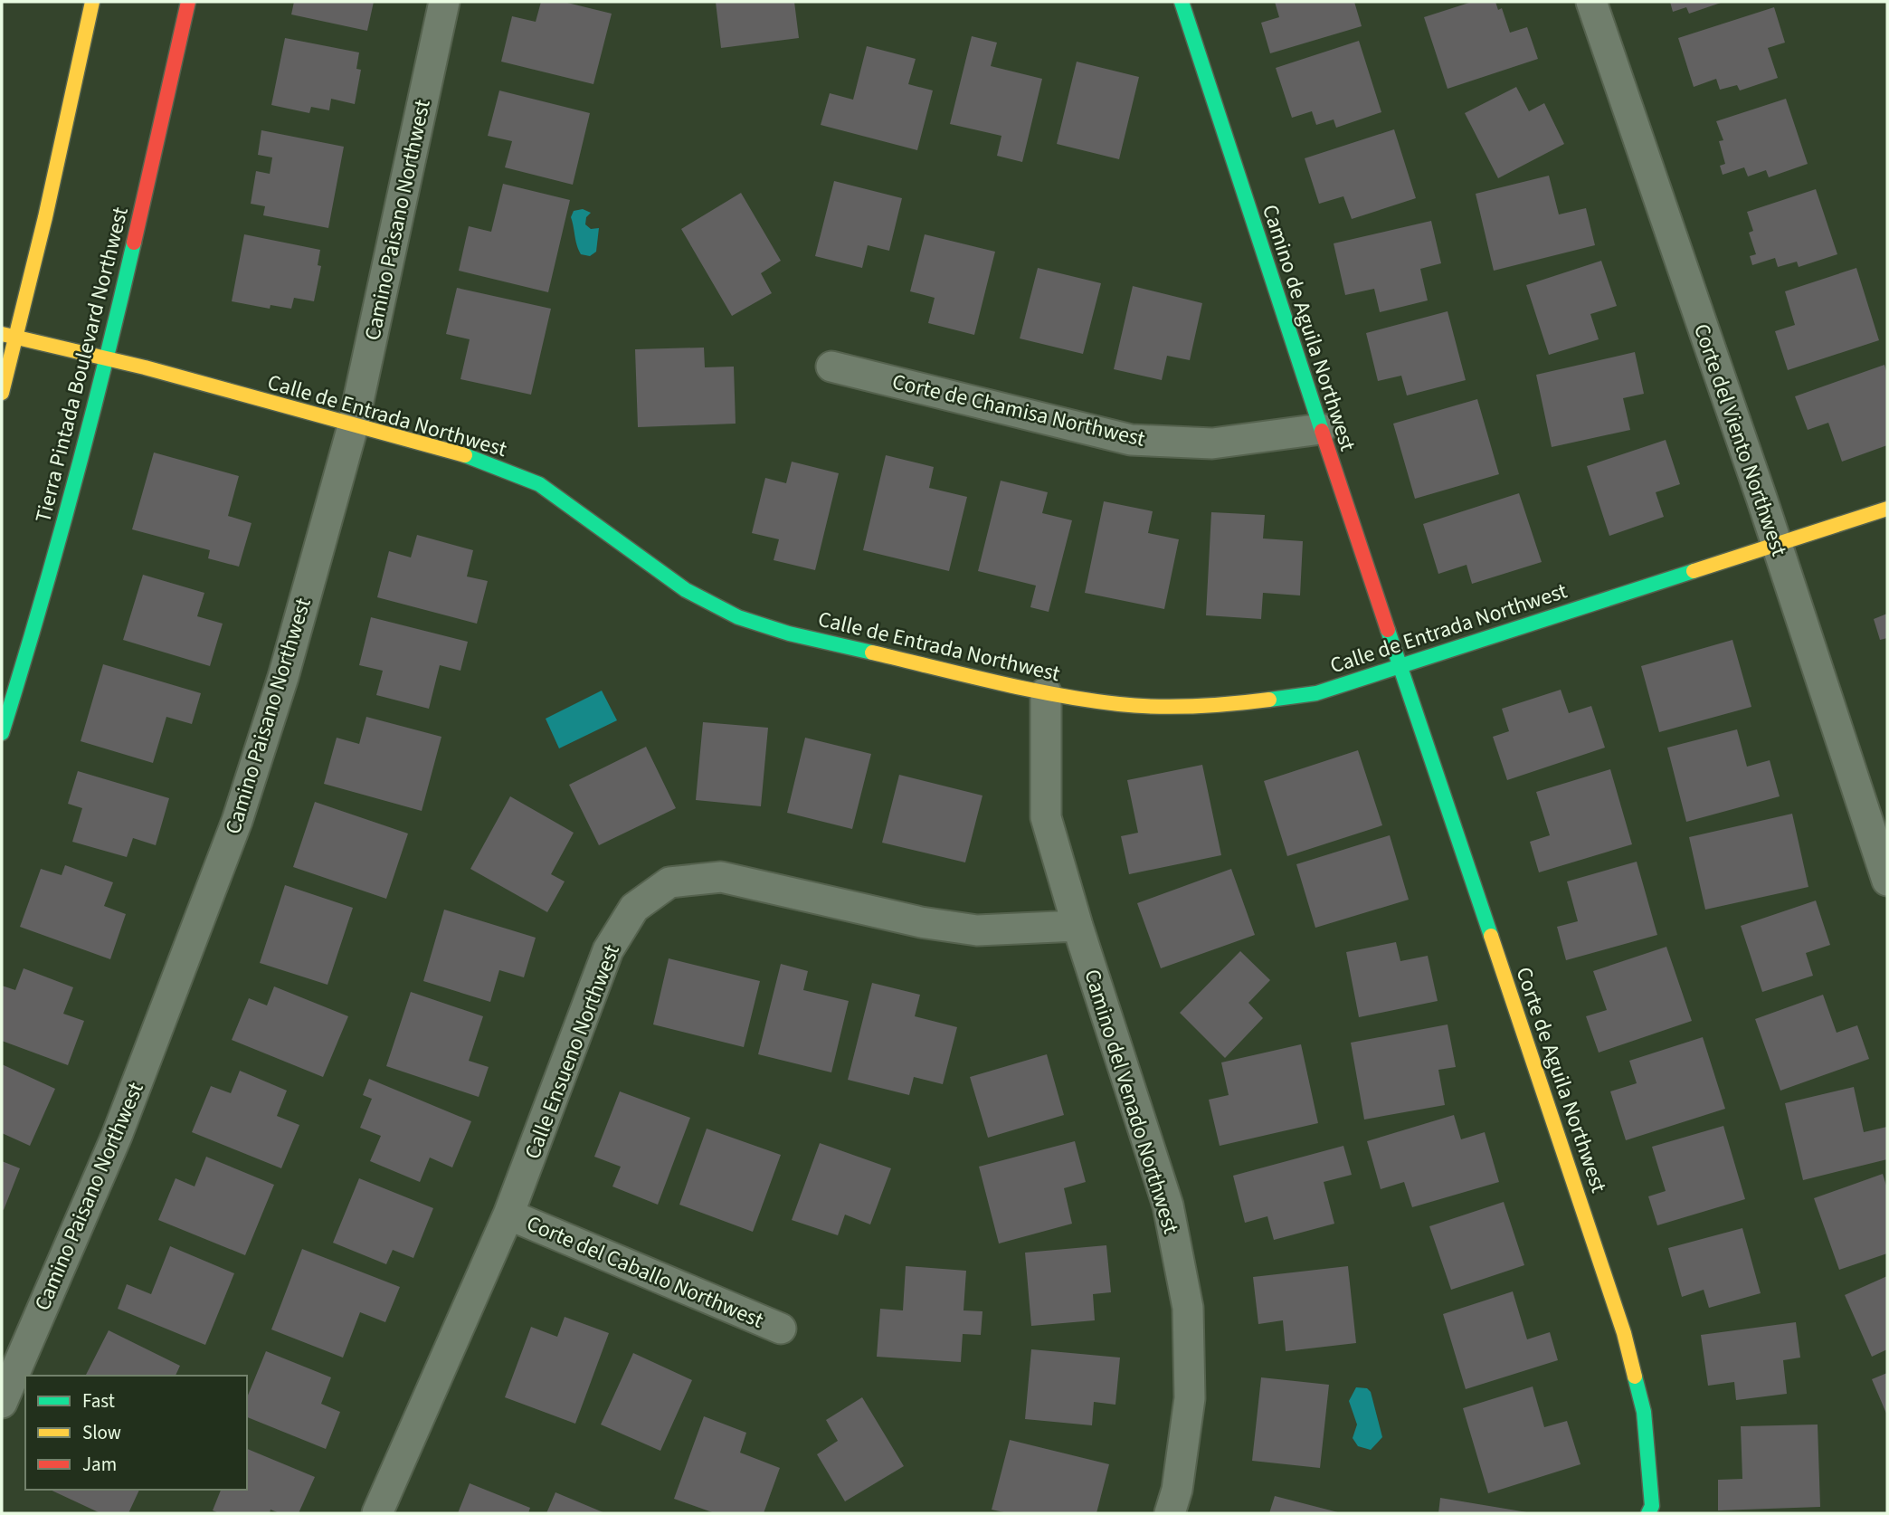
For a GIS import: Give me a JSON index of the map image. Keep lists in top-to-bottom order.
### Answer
{
  "streets": {
    "street": [
      "Camino Paisano Northwest",
      "Camino de Aguila Northwest",
      "Tierra Pintada Boulevard Northwest",
      "Corte de Chamisa Northwest",
      "Calle de Entrada Northwest",
      "Corte del Viento Northwest",
      "Calle Ensueno Northwest",
      "Corte de Aguila Northwest",
      "Camino del Venado Northwest",
      "Corte del Caballo Northwest"
    ]
  },
  "crossings": [
    ["Camino Paisano Northwest", "Calle de Entrada Northwest"],
    ["Camino de Aguila Northwest", "Corte de Chamisa Northwest"],
    ["Camino de Aguila Northwest", "Calle de Entrada Northwest"],
    ["Camino de Aguila Northwest", "Corte de Aguila Northwest"],
    ["Tierra Pintada Boulevard Northwest", "Calle de Entrada Northwest"],
    ["Calle de Entrada Northwest", "Corte del Viento Northwest"],
    ["Calle de Entrada Northwest", "Corte de Aguila Northwest"],
    ["Calle de Entrada Northwest", "Camino del Venado Northwest"],
    ["Calle Ensueno Northwest", "Camino del Venado Northwest"],
    ["Calle Ensueno Northwest", "Corte del Caballo Northwest"]
  ],
  "legend": ["Fast", "Slow", "Jam"]
}
